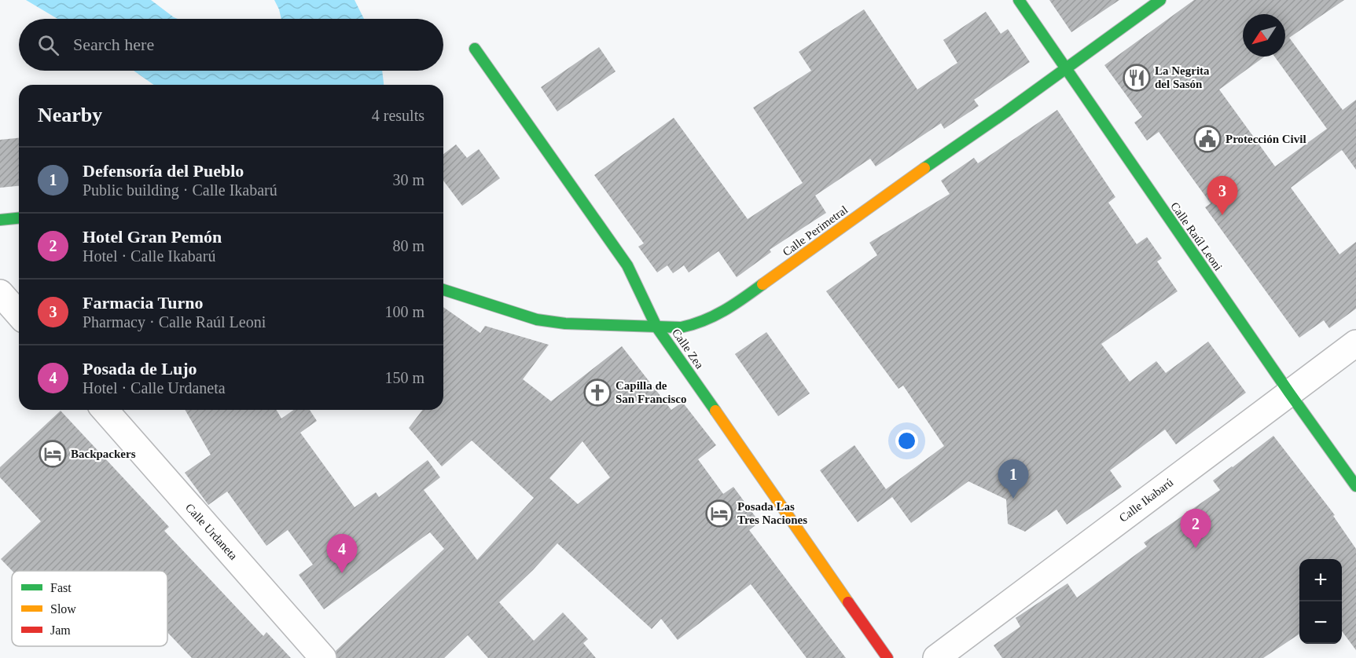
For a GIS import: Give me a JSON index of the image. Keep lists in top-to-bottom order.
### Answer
{
  "streets": {
    "main road": ["Calle Perimetral", "Calle Raúl Leoni", "Calle Zea"],
    "street": ["Calle Ikabarú", "Calle Urdaneta"]
  },
  "crossings": [
    ["Calle Perimetral", "Calle Raúl Leoni"],
    ["Calle Perimetral", "Calle Zea"],
    ["Calle Raúl Leoni", "Calle Ikabarú"]
  ],
  "places": {
    "restaurant": ["La Negrita del Sasón"],
    "public building": ["Protección Civil"],
    "church": ["Capilla de San Francisco"],
    "hotel": ["Backpackers", "Posada Las Tres Naciones"]
  },
  "legend": ["Fast", "Slow", "Jam"],
  "north": "bottom left",
  "page": {
    "search": "Search here",
    "heading": ["Nearby", "4 results"],
    "list": [
      {
        "mark": "1",
        "name": "Defensoría del Pueblo",
        "note": "Public building · Calle Ikabarú",
        "value": "30 m"
      },
      {
        "mark": "2",
        "name": "Hotel Gran Pemón",
        "note": "Hotel · Calle Ikabarú",
        "value": "80 m"
      },
      {
        "mark": "3",
        "name": "Farmacia Turno",
        "note": "Pharmacy · Calle Raúl Leoni",
        "value": "100 m"
      },
      {
        "mark": "4",
        "name": "Posada de Lujo",
        "note": "Hotel · Calle Urdaneta",
        "value": "150 m"
      }
    ],
    "pins": [
      "3",
      "1",
      "2",
      "4"
    ],
    "map_buttons": ["+", "−"]
  }
}
